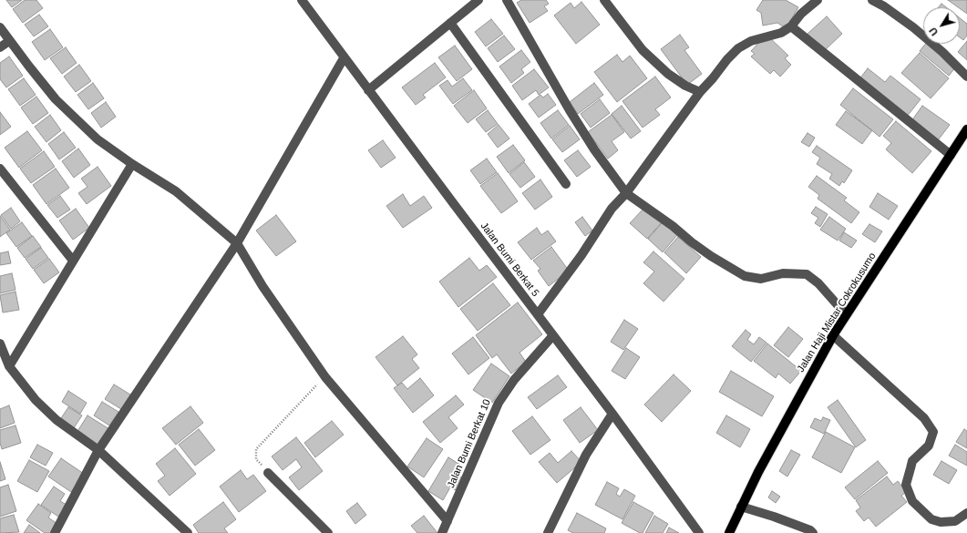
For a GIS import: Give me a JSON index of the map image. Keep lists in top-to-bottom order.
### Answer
{
  "streets": {
    "main road": ["Jalan Haji Mistar Cokrokusumo"],
    "street": ["Jalan Bumi Berkat 5", "Jalan Bumi Berkat 10"]
  },
  "crossings": [
    ["Jalan Bumi Berkat 5", "Jalan Bumi Berkat 10"]
  ],
  "north": "bottom left"
}
